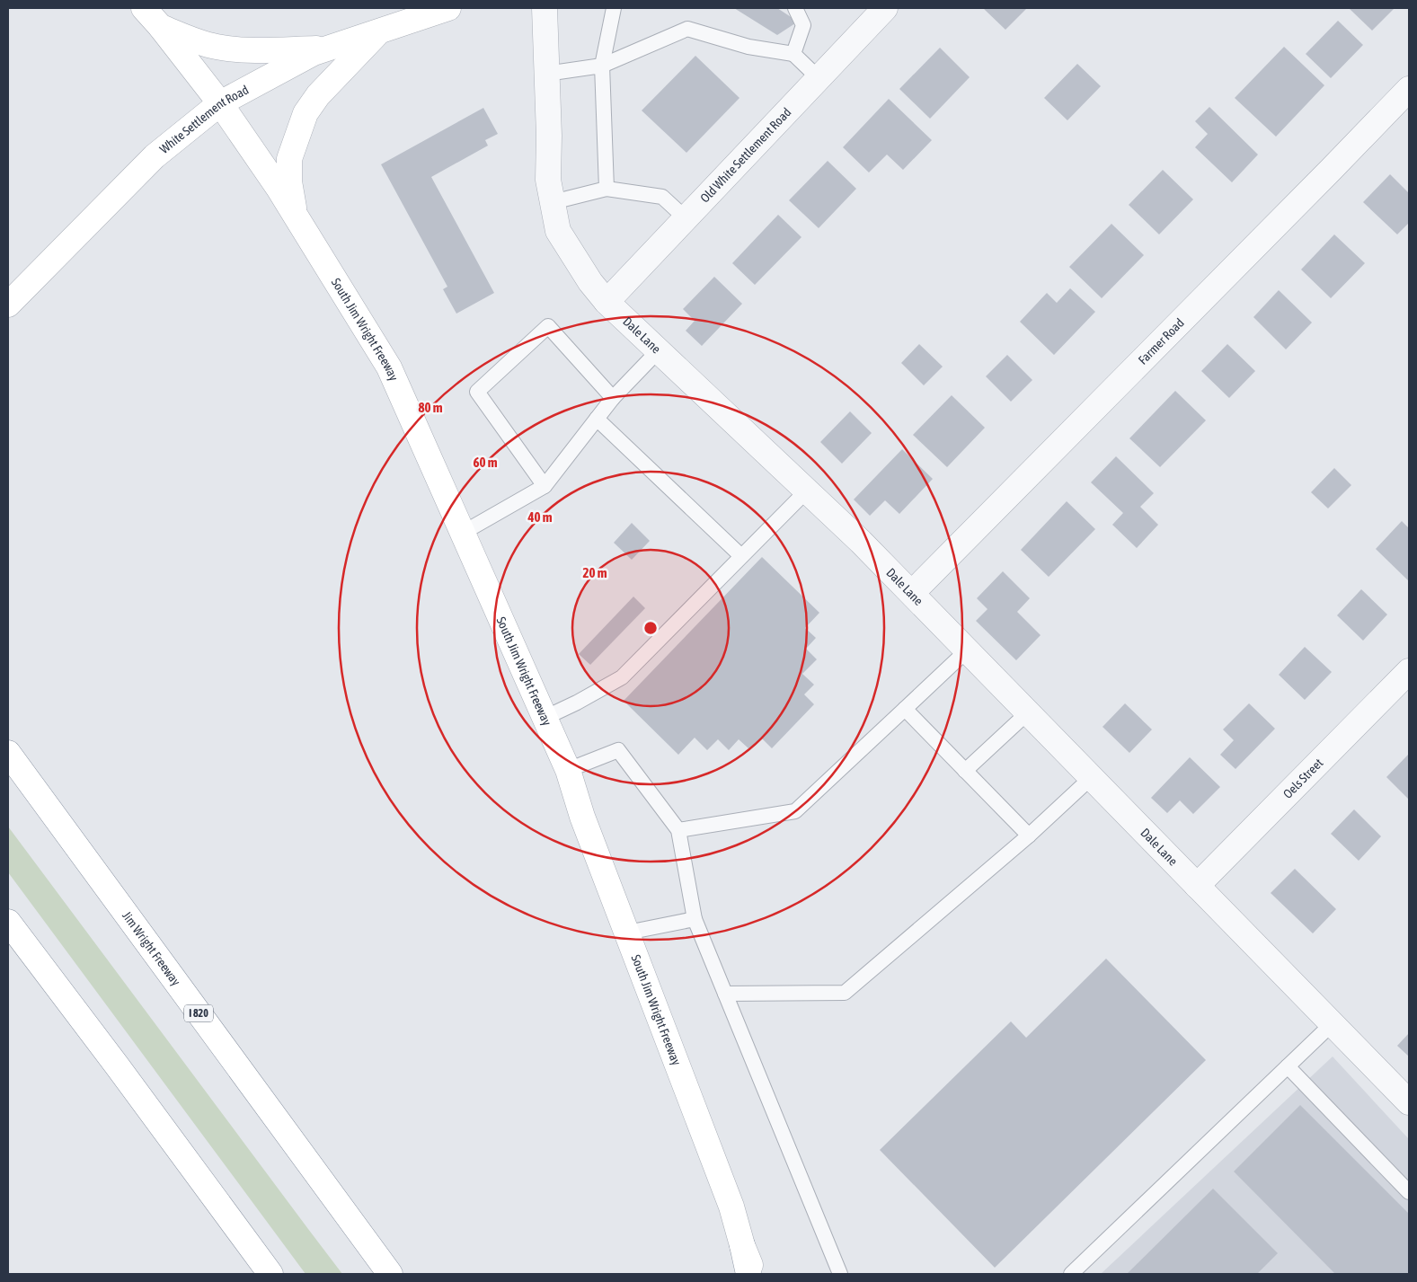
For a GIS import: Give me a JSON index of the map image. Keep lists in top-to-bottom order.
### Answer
{
  "streets": {
    "main road": [
      "White Settlement Road",
      "South Jim Wright Freeway",
      "Jim Wright Freeway",
      "I 820"
    ],
    "street": [
      "Old White Settlement Road",
      "Dale Lane",
      "Farmer Road",
      "Oels Street"
    ]
  },
  "crossings": [
    ["White Settlement Road", "South Jim Wright Freeway"],
    ["Old White Settlement Road", "Dale Lane"],
    ["Dale Lane", "Farmer Road"],
    ["Dale Lane", "Oels Street"]
  ],
  "rings": [
    "80 m",
    "60 m",
    "40 m",
    "20 m"
  ]
}
